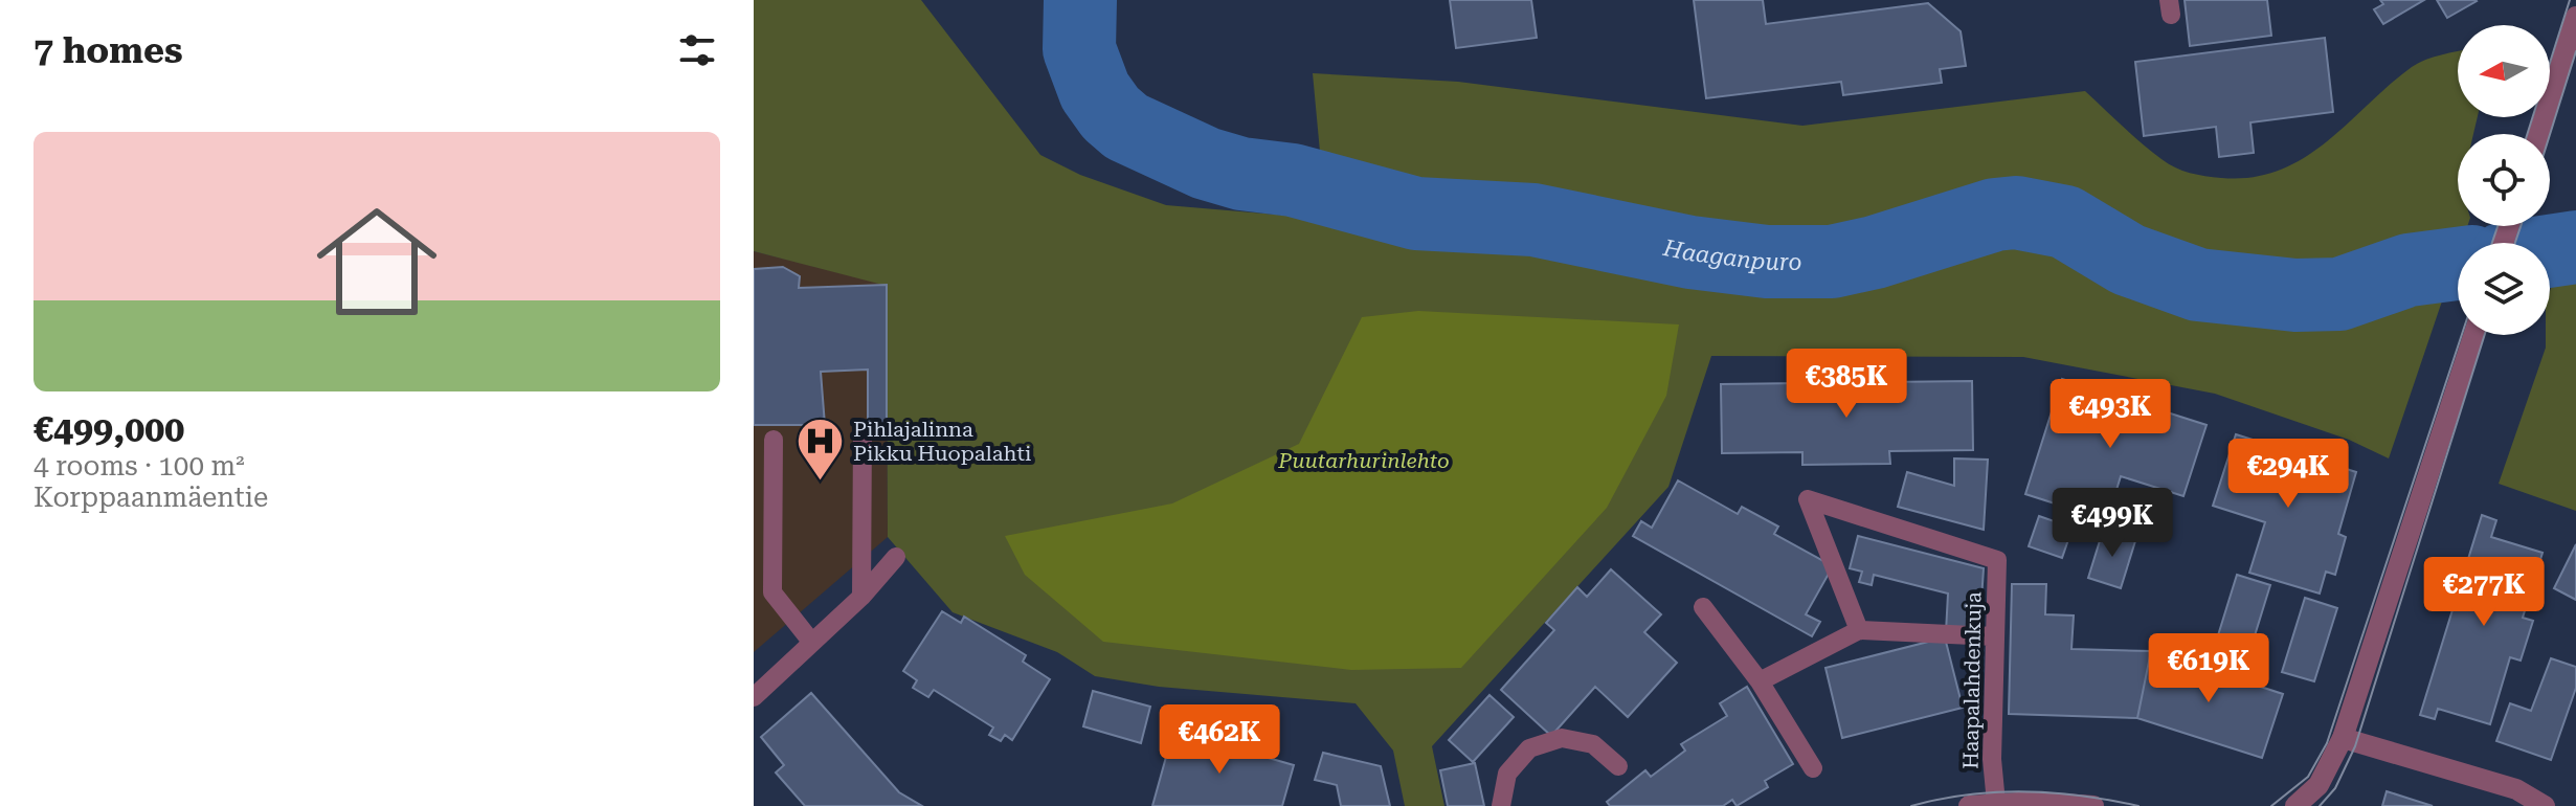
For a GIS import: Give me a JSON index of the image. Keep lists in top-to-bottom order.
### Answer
{
  "streets": {
    "lane": ["Haapalahdenkuja"]
  },
  "water": ["Haaganpuro"],
  "parks": ["Puutarhurinlehto"],
  "places": {
    "hospital": ["Pihlajalinna Pikku Huopalahti"]
  },
  "north": "left",
  "page": {
    "heading": "7 homes",
    "list": [
      {
        "name": "€499,000",
        "note": "4 rooms · 100 m² · Korppaanmäentie"
      }
    ],
    "price": [
      "€385K",
      "€493K",
      "€294K",
      "€499K",
      "€277K",
      "€619K",
      "€462K"
    ]
  }
}
